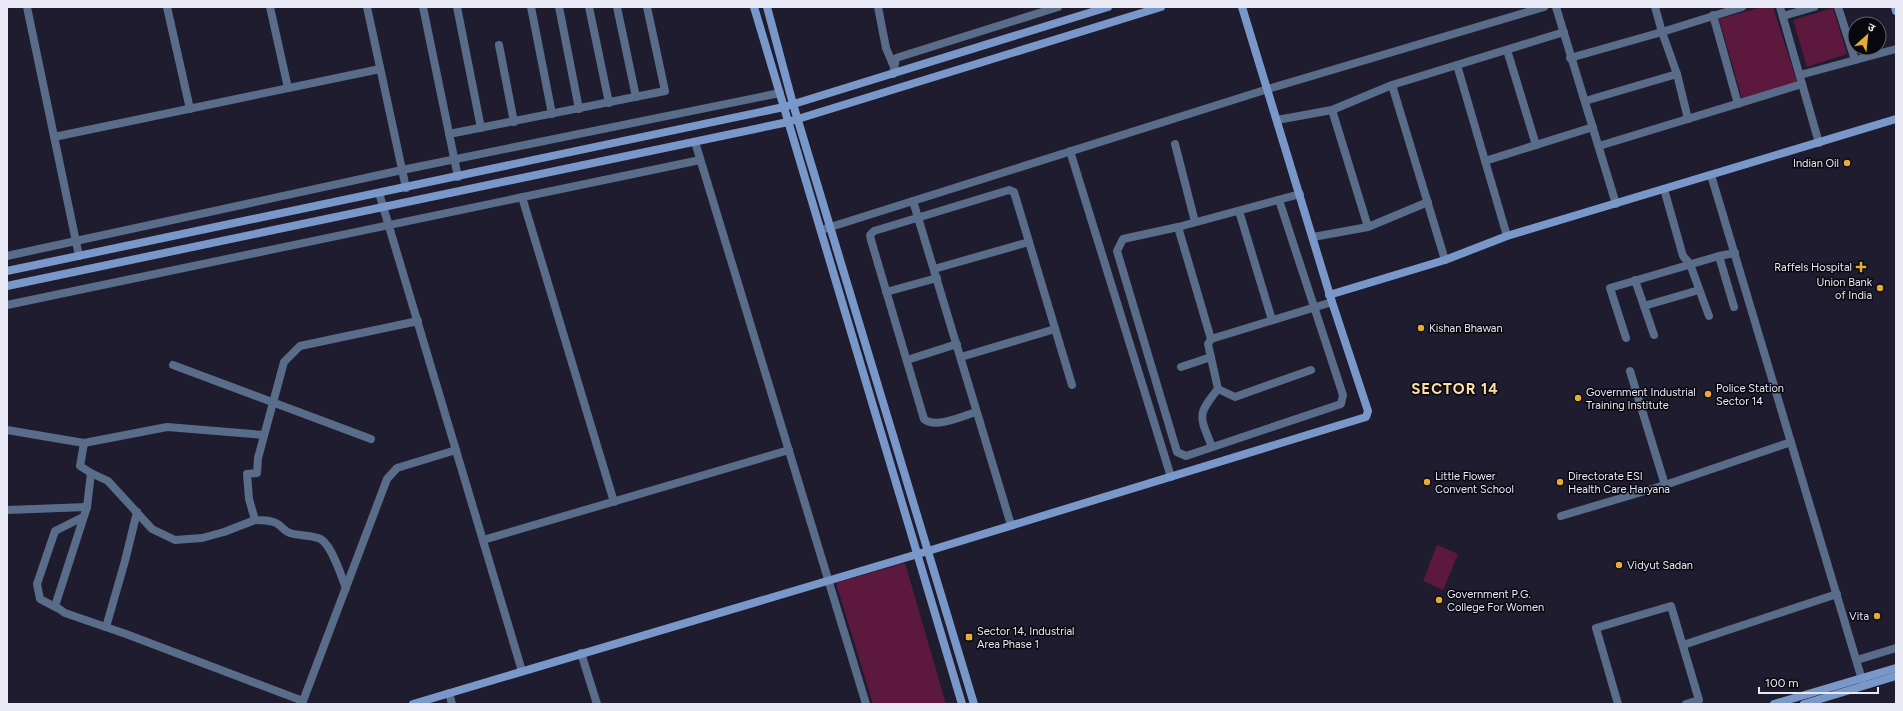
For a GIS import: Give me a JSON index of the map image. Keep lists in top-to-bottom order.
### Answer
{
  "districts": ["SECTOR 14"],
  "places": {
    "other": [
      "Indian Oil",
      "Union Bank of India",
      "Kishan Bhawan",
      "Police Station Sector 14",
      "Government Industrial Training Institute",
      "Little Flower Convent School",
      "Directorate ESI Health Care Haryana",
      "Vidyut Sadan",
      "Government P.G. College For Women",
      "Vita"
    ],
    "health": ["Raffels Hospital"],
    "transit": ["Sector 14, Industrial Area Phase 1"]
  },
  "scale_bar": "100 m",
  "north": "top right"
}
